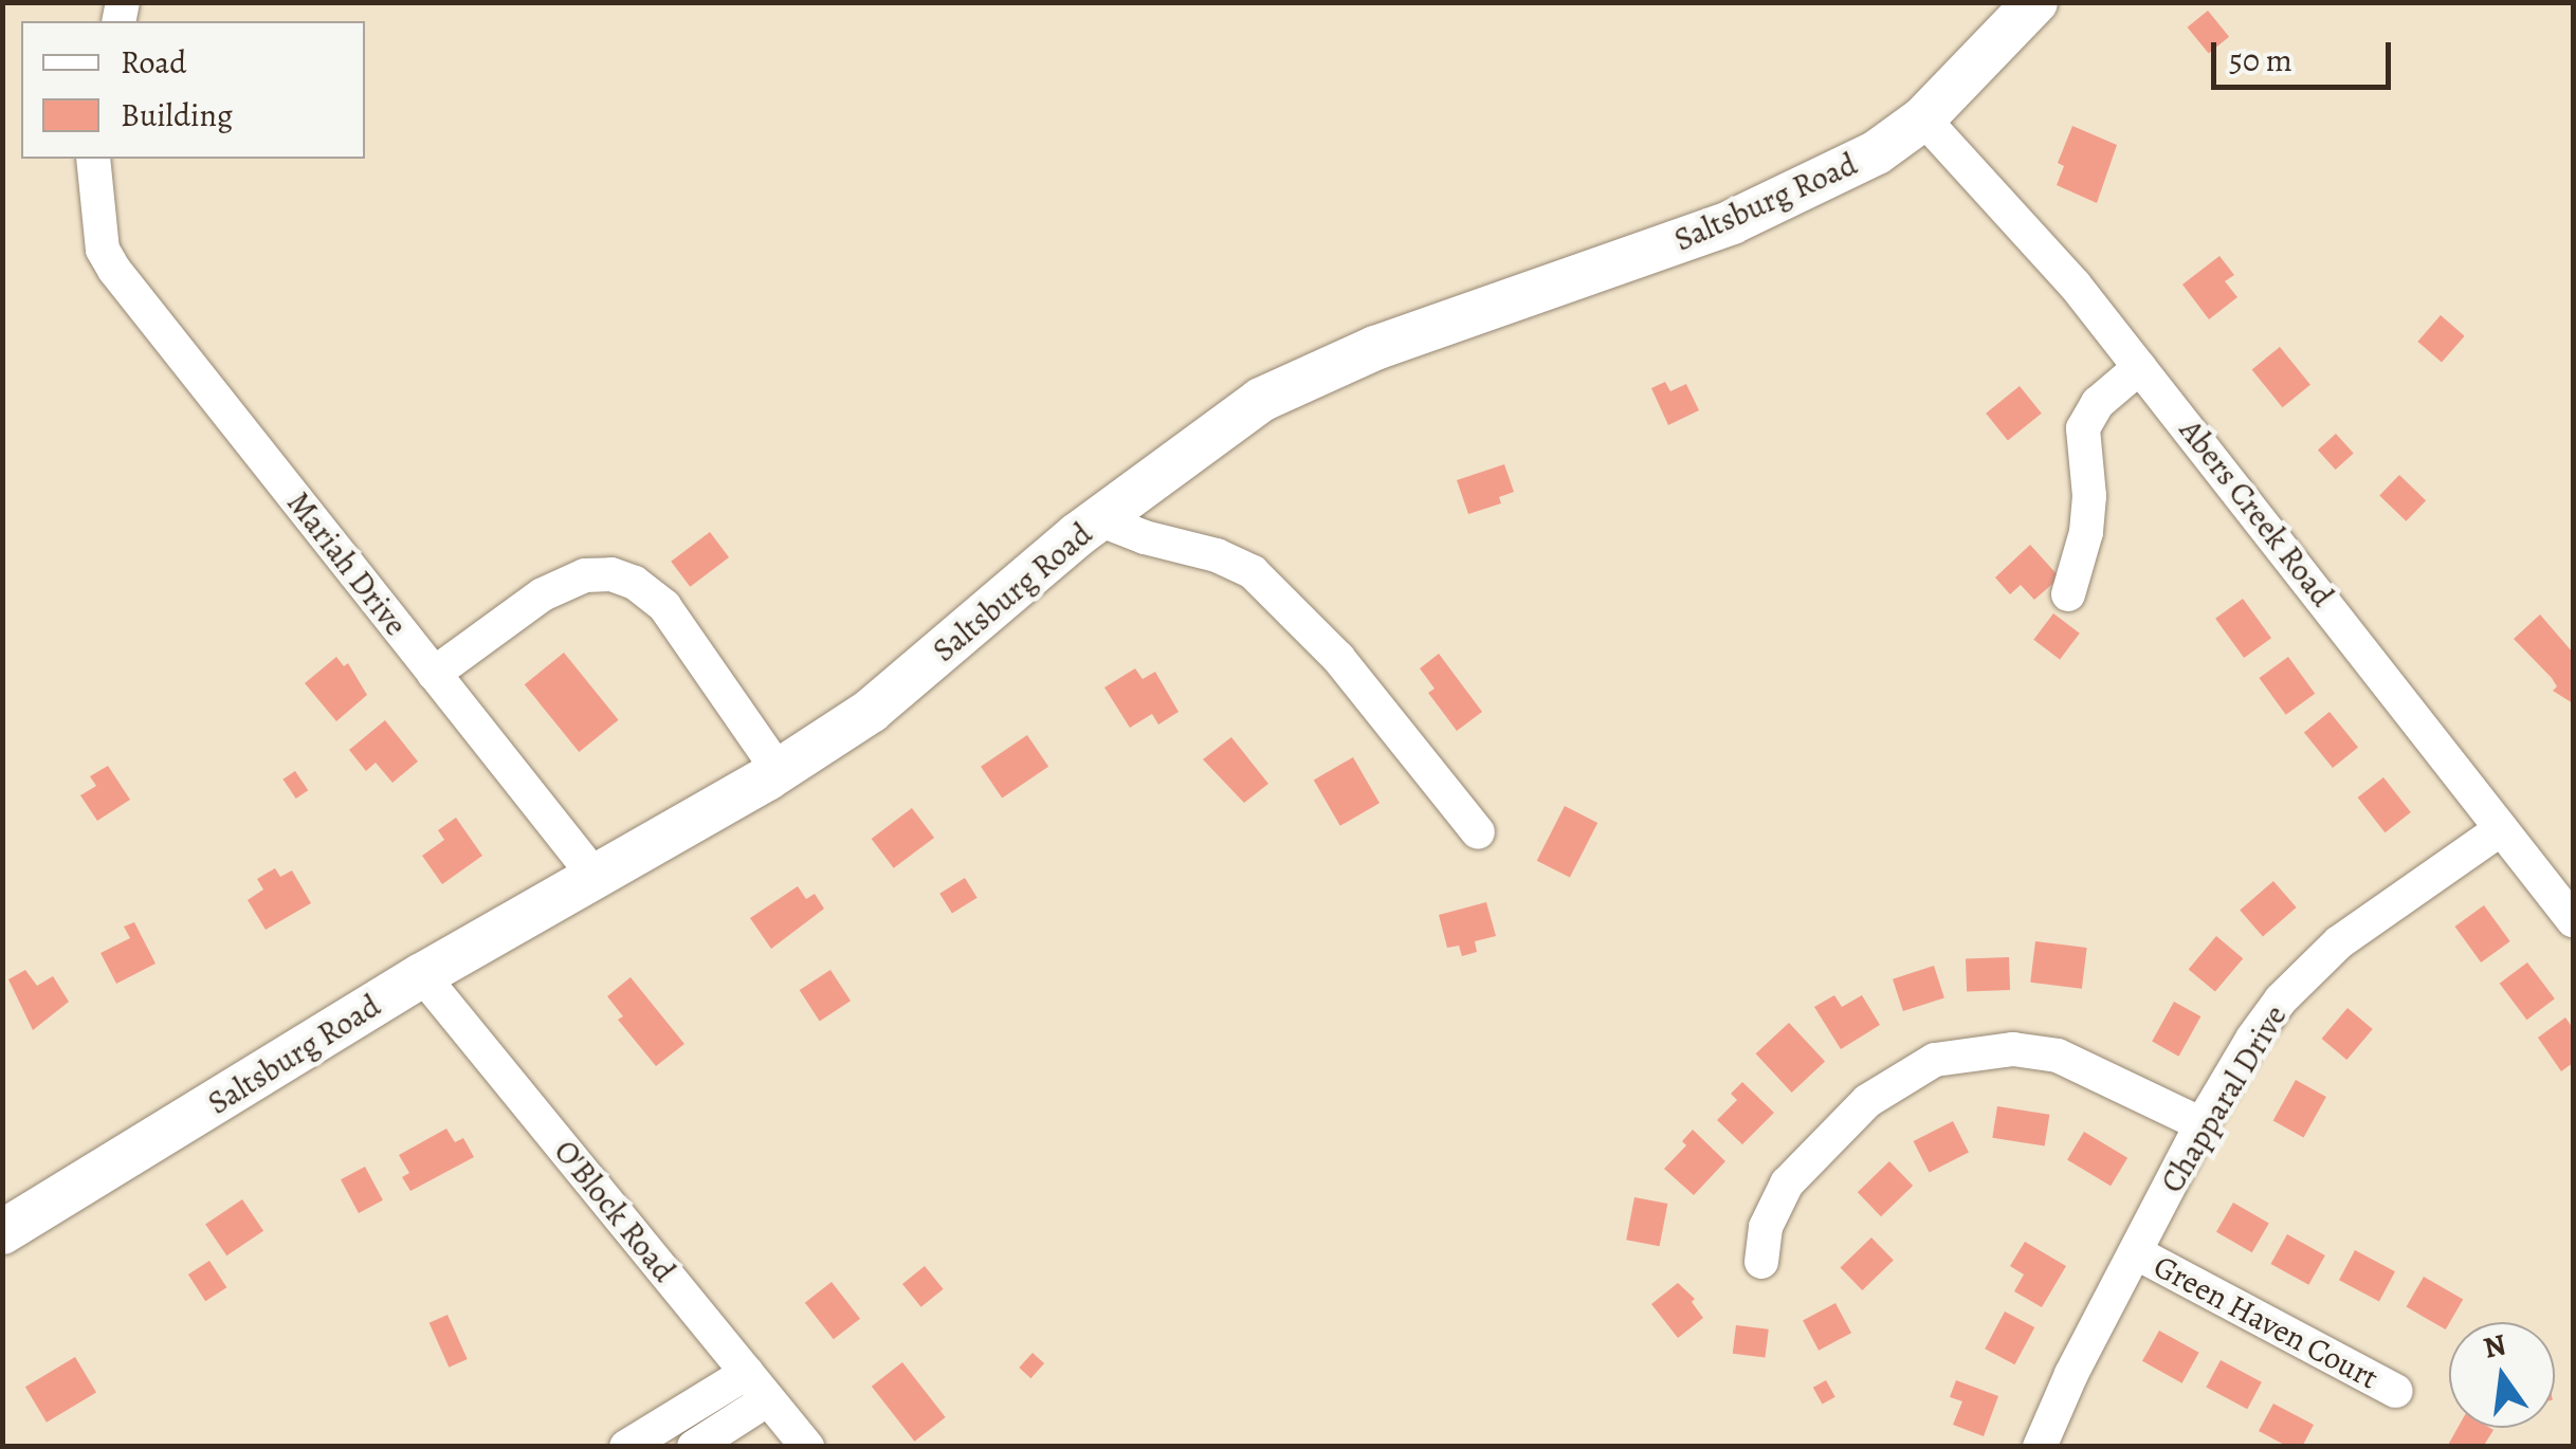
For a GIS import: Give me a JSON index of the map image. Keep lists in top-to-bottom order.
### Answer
{
  "streets": {
    "main road": ["Saltsburg Road"],
    "street": [
      "Abers Creek Road",
      "Mariah Drive",
      "Chapparal Drive",
      "O'Block Road",
      "Green Haven Court"
    ]
  },
  "crossings": [
    ["Saltsburg Road", "Abers Creek Road"],
    ["Saltsburg Road", "Mariah Drive"],
    ["Saltsburg Road", "O'Block Road"],
    ["Abers Creek Road", "Chapparal Drive"],
    ["Chapparal Drive", "Green Haven Court"]
  ],
  "legend": ["Road", "Building"],
  "scale_bar": "50 m",
  "north": "top"
}
